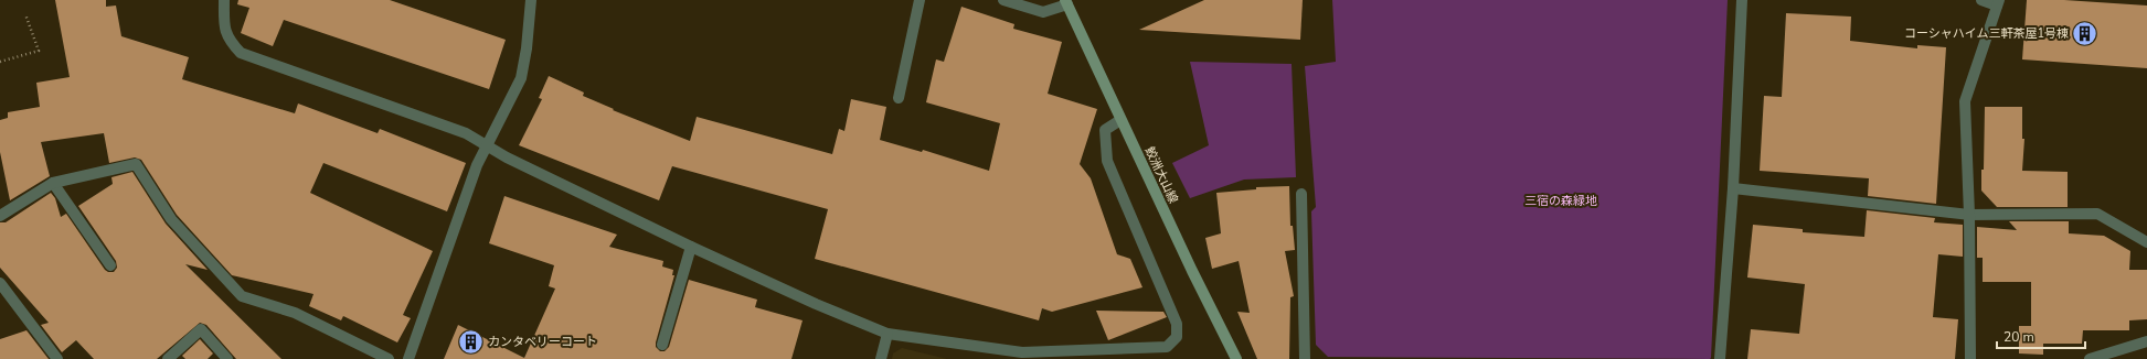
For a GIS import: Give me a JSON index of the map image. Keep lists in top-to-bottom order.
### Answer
{
  "streets": {
    "main road": ["鮫洲大山線"]
  },
  "parks": ["三宿の森緑地"],
  "places": {
    "building": ["コーシャハイム三軒茶屋1号棟", "カンタベリーコート"]
  },
  "scale_bar": "20 m"
}
